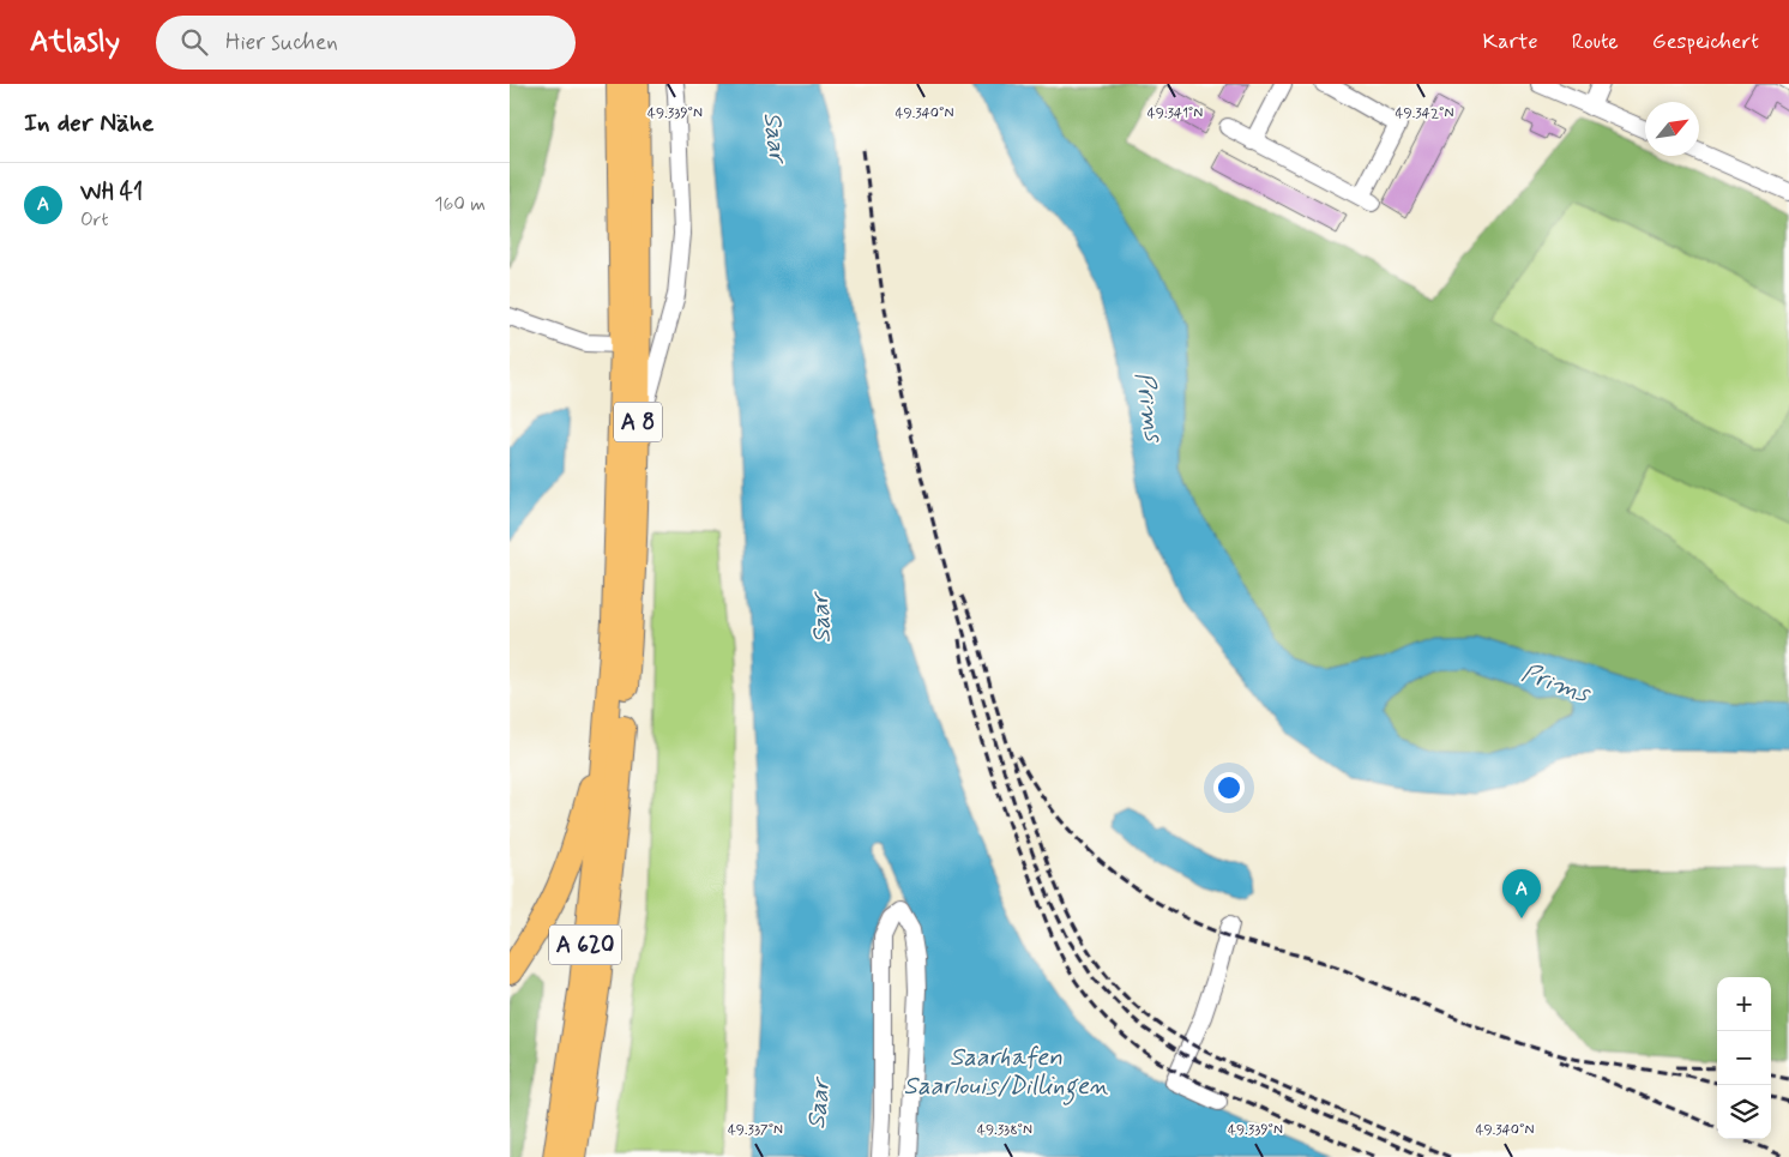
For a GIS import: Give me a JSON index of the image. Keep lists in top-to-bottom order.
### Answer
{
  "streets": {
    "highway": ["A 8", "A 620"]
  },
  "crossings": [
    ["A 8", "A 620"]
  ],
  "water": ["Saar", "Prims", "Saarhafen Saarlouis/Dillingen"],
  "north": "top right",
  "page": {
    "header": "Atlasly",
    "search": "Hier suchen",
    "nav": ["Karte", "Route", "Gespeichert"],
    "heading": "In der Nähe",
    "list": [
      {
        "mark": "A",
        "name": "WH 41",
        "note": "Ort",
        "value": "160 m"
      }
    ],
    "pins": "A",
    "map_buttons": ["+", "−"]
  },
  "coordinates": [
    "49.339°N",
    "49.340°N",
    "49.341°N",
    "49.342°N",
    "49.337°N",
    "49.338°N"
  ]
}
